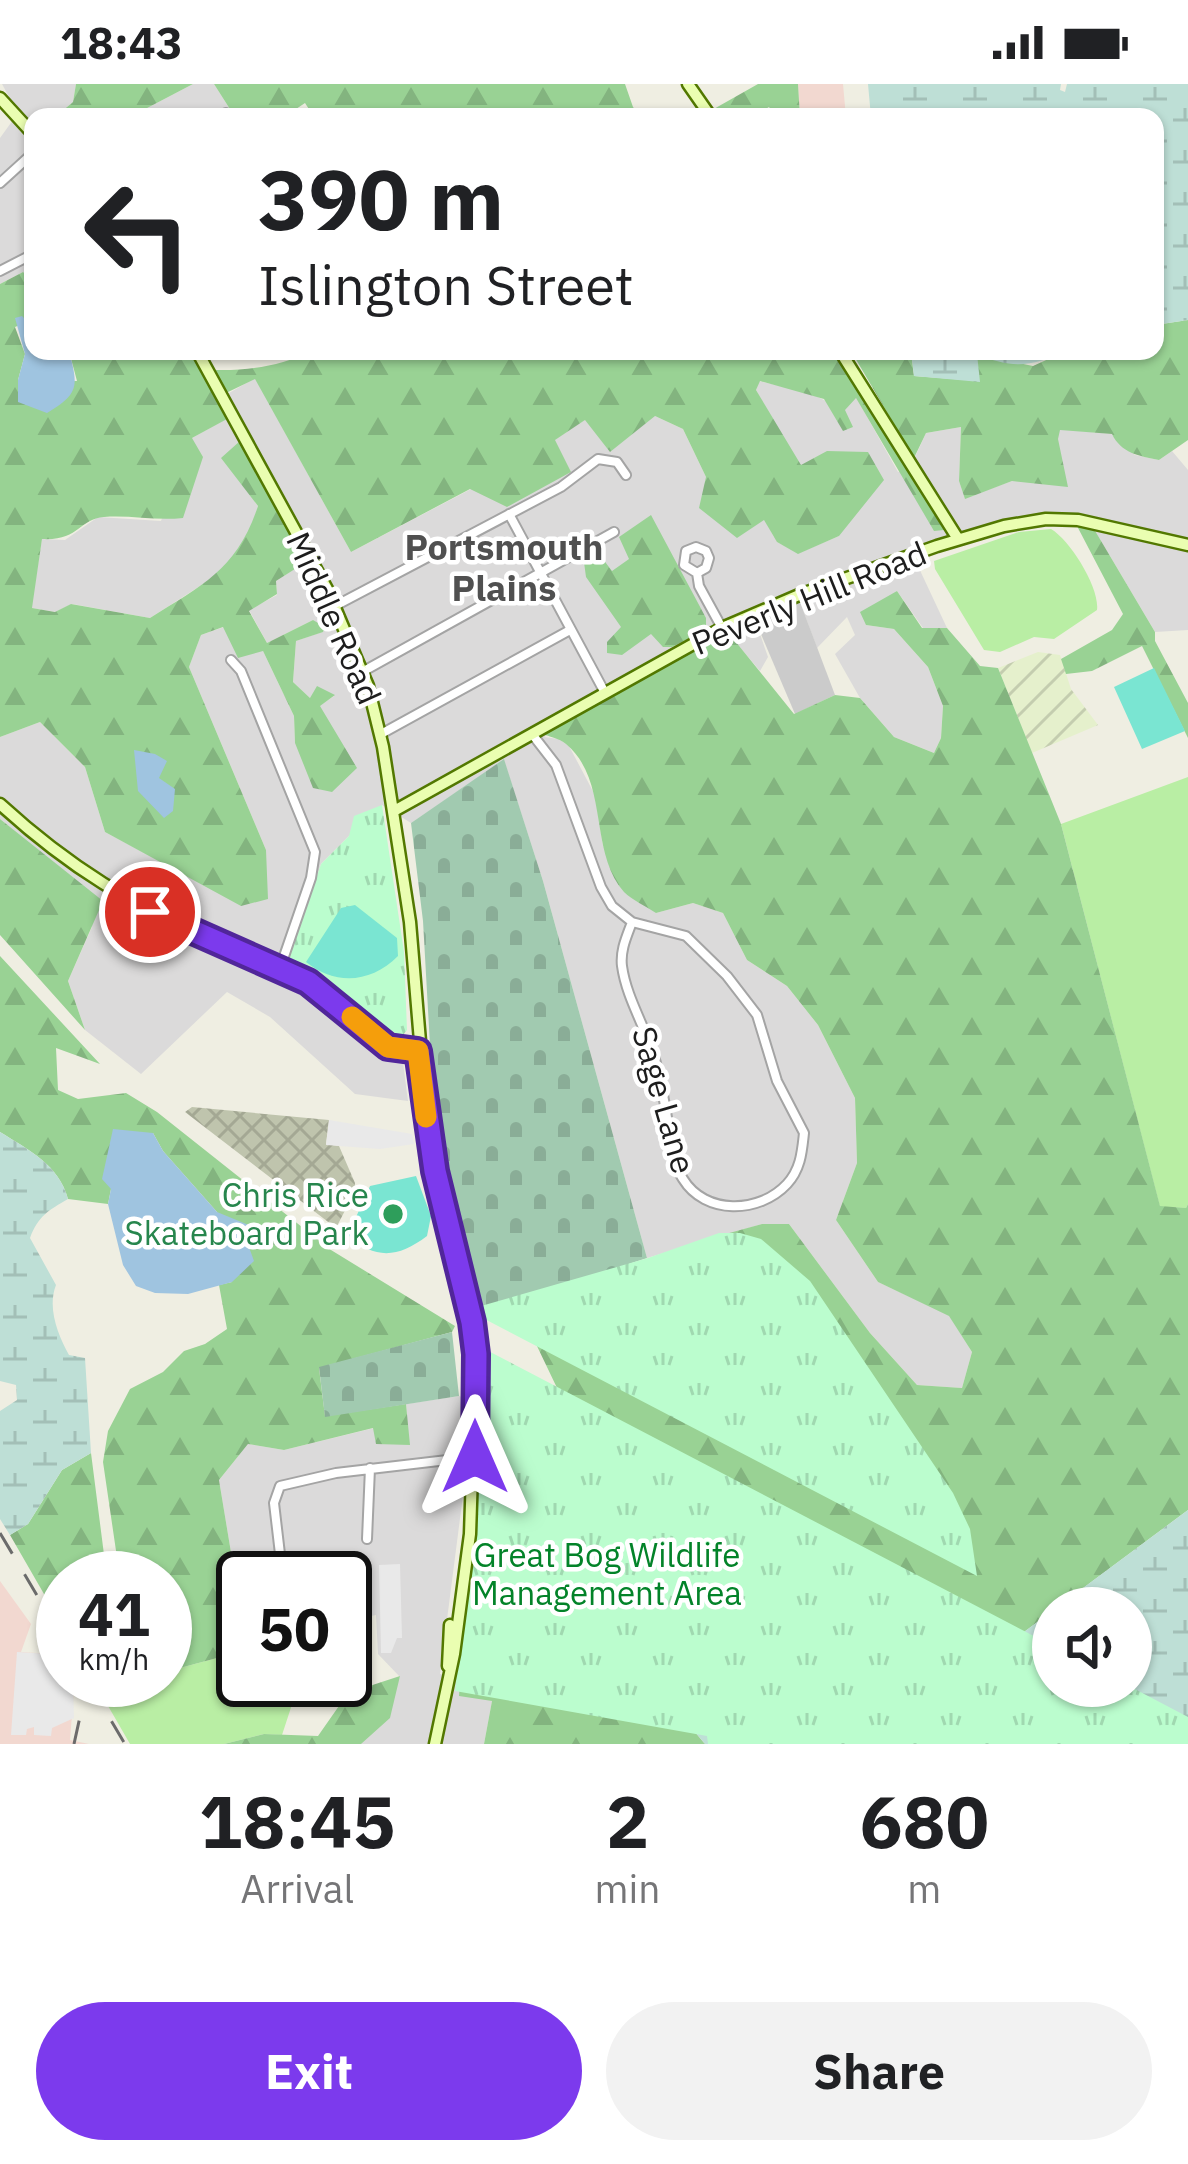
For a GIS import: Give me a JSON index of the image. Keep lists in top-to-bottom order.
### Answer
{
  "streets": {
    "street": ["Peverly Hill Road", "Middle Road", "Sage Lane"]
  },
  "crossings": [
    ["Peverly Hill Road", "Middle Road"]
  ],
  "districts": ["Portsmouth Plains"],
  "parks": ["Great Bog Wildlife Management Area"],
  "places": ["Chris Rice Skateboard Park"],
  "page": {
    "status": "18:43",
    "turn": ["390 m", "Islington Street"],
    "speed": "41 km/h",
    "limit": "50",
    "eta": [
      "18:45",
      "Arrival",
      "2",
      "min",
      "680",
      "m"
    ],
    "buttons": ["Exit", "Share"]
  }
}
